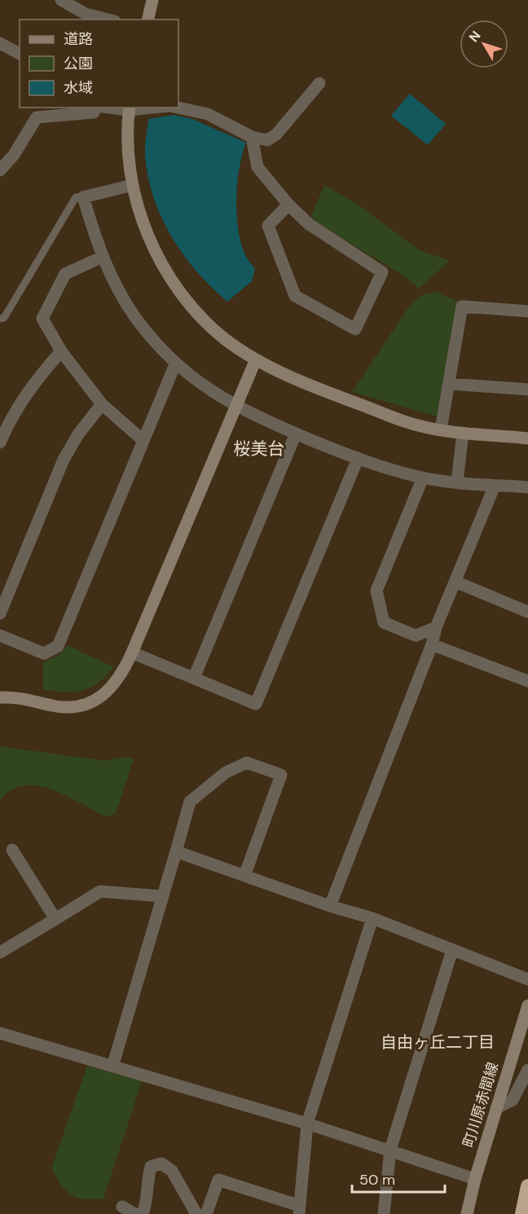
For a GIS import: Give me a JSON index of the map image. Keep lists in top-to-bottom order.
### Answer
{
  "streets": {
    "street": ["町川原赤間線"]
  },
  "districts": ["桜美台", "自由ヶ丘二丁目"],
  "legend": ["道路", "公園", "水域"],
  "scale_bar": "50 m",
  "north": "top left"
}
